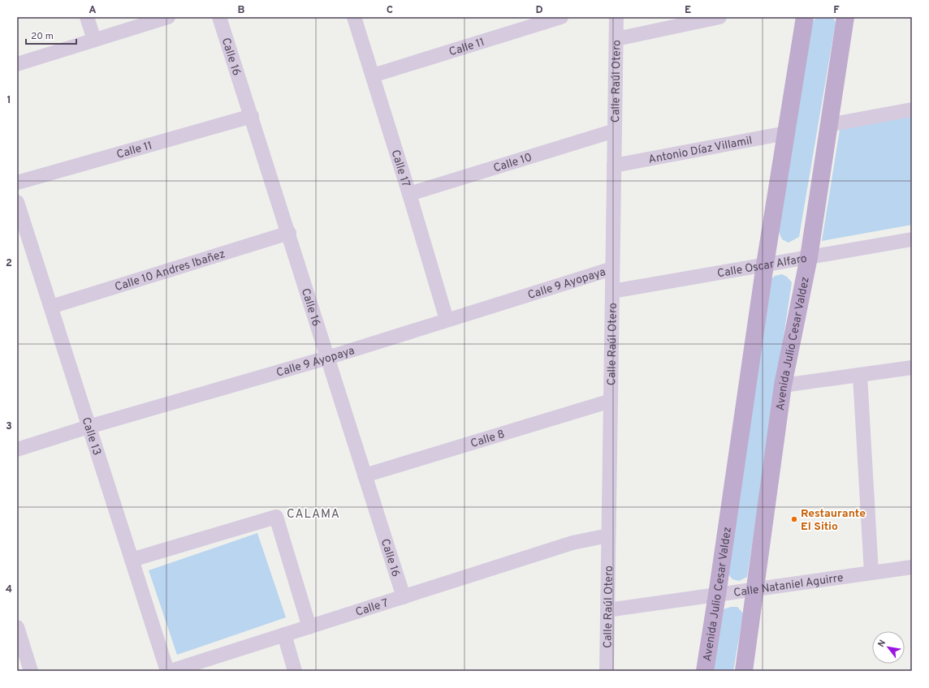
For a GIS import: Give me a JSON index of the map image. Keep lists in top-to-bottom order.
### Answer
{
  "streets": {
    "main road": ["Avenida Julio Cesar Valdez"],
    "street": [
      "Calle 11",
      "Calle 16",
      "Calle Raúl Otero",
      "Antonio Díaz Villamil",
      "Calle 10",
      "Calle 17",
      "Calle Oscar Alfaro",
      "Calle 10 Andres Ibañez",
      "Calle 9 Ayopaya",
      "Calle 13",
      "Calle 8",
      "Calle Nataniel Aguirre",
      "Calle 7"
    ]
  },
  "crossings": [
    ["Calle 11", "Calle 16"],
    ["Calle 11", "Calle 17"],
    ["Calle 16", "Calle 10 Andres Ibañez"],
    ["Calle 16", "Calle 9 Ayopaya"],
    ["Calle 16", "Calle 8"],
    ["Calle 16", "Calle 7"],
    ["Calle Raúl Otero", "Antonio Díaz Villamil"],
    ["Calle Raúl Otero", "Calle 10"],
    ["Calle Raúl Otero", "Calle Oscar Alfaro"],
    ["Calle Raúl Otero", "Calle 9 Ayopaya"],
    ["Calle Raúl Otero", "Calle 8"],
    ["Calle Raúl Otero", "Calle Nataniel Aguirre"],
    ["Calle Raúl Otero", "Calle 7"],
    ["Antonio Díaz Villamil", "Avenida Julio Cesar Valdez"],
    ["Calle 10", "Calle 17"],
    ["Calle 17", "Calle 9 Ayopaya"],
    ["Calle Oscar Alfaro", "Avenida Julio Cesar Valdez"],
    ["Calle 10 Andres Ibañez", "Calle 13"],
    ["Calle 9 Ayopaya", "Calle 13"],
    ["Avenida Julio Cesar Valdez", "Calle Nataniel Aguirre"]
  ],
  "districts": ["CALAMA"],
  "places": ["Restaurante El Sitio"],
  "scale_bar": "20 m",
  "north": "top left",
  "grid": {
    "columns": [
      "A",
      "B",
      "C",
      "D",
      "E",
      "F"
    ],
    "rows": [
      "1",
      "2",
      "3",
      "4"
    ]
  }
}
